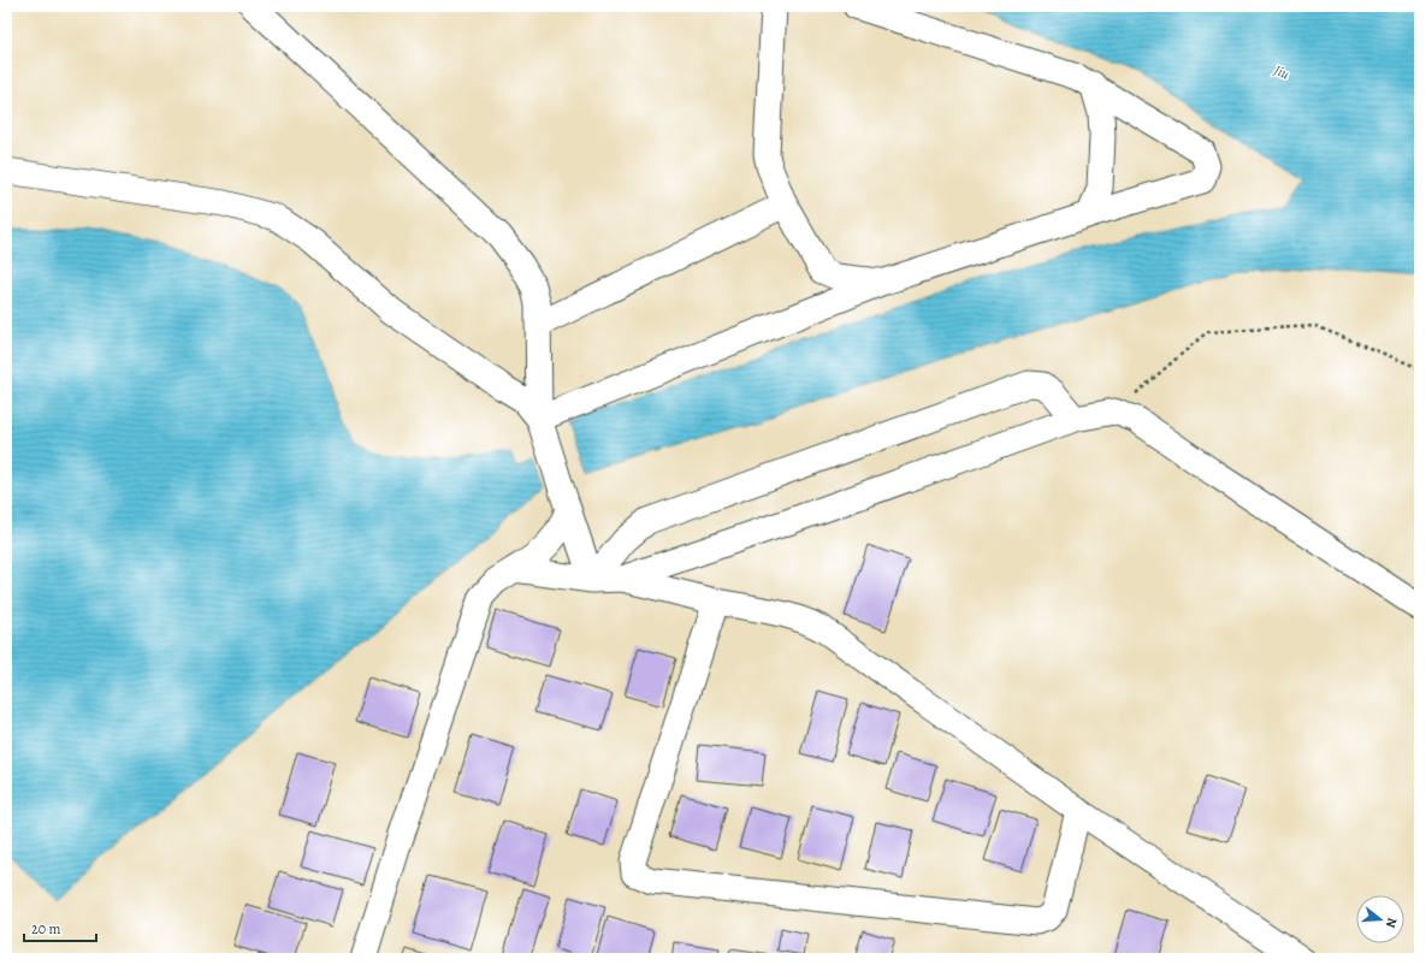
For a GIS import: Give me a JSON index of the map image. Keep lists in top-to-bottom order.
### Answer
{
  "water": ["Jiu"],
  "scale_bar": "20 m",
  "north": "right"
}
